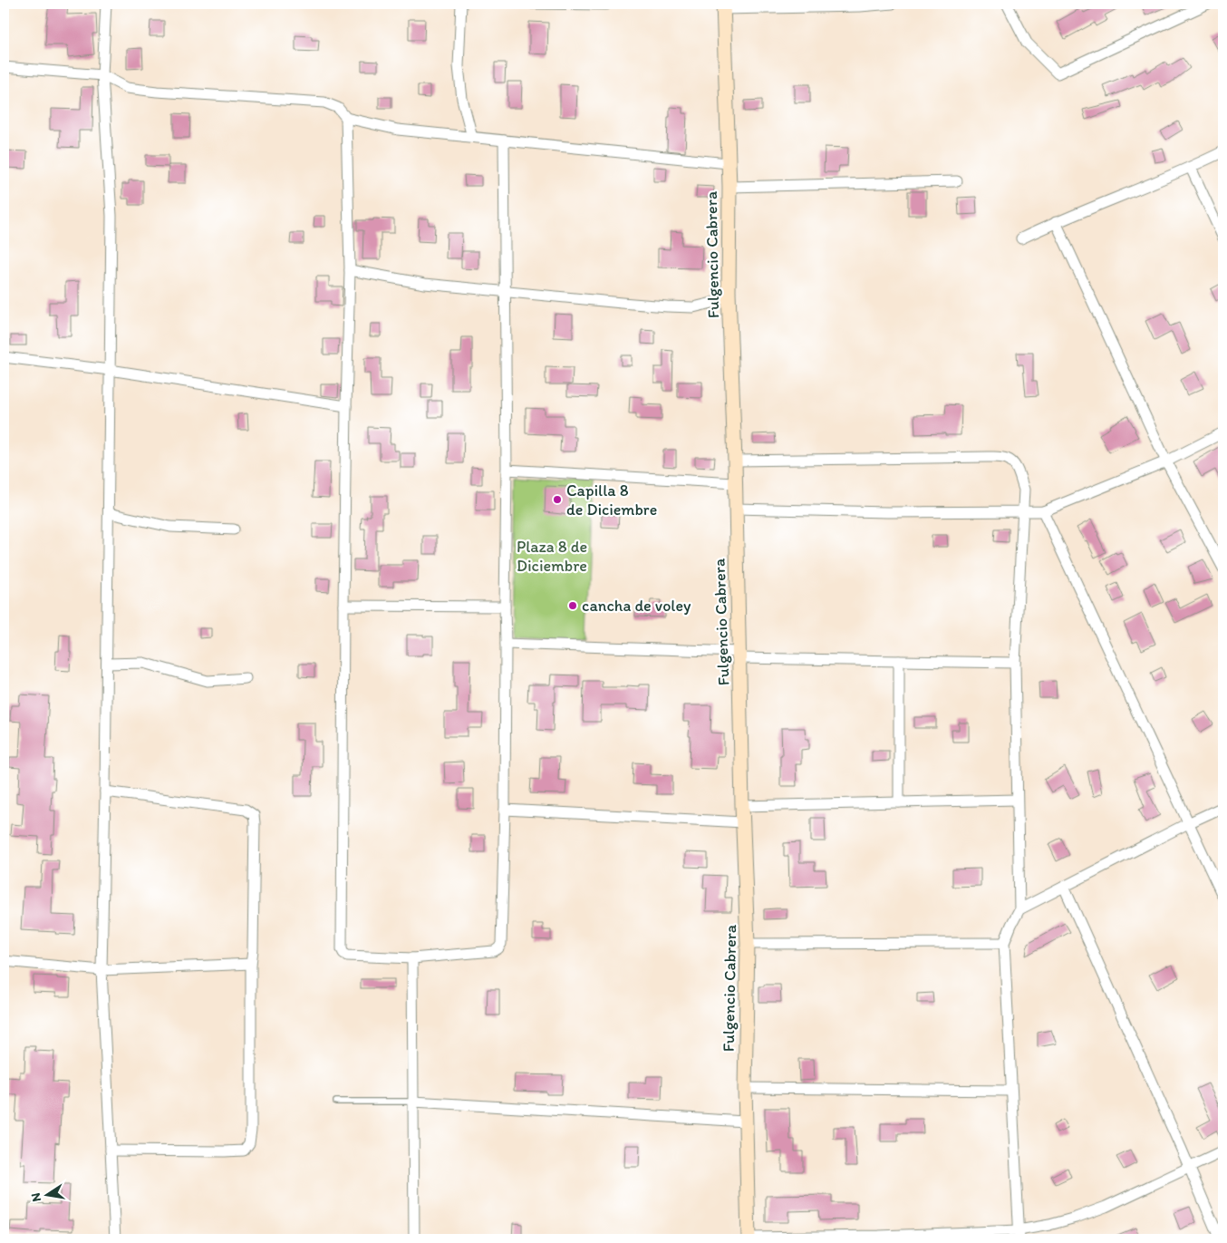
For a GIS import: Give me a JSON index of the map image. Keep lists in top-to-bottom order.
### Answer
{
  "streets": {
    "main road": ["Fulgencio Cabrera"]
  },
  "parks": ["Plaza 8 de Diciembre"],
  "places": ["Capilla 8 de Diciembre", "cancha de voley"],
  "north": "left"
}
